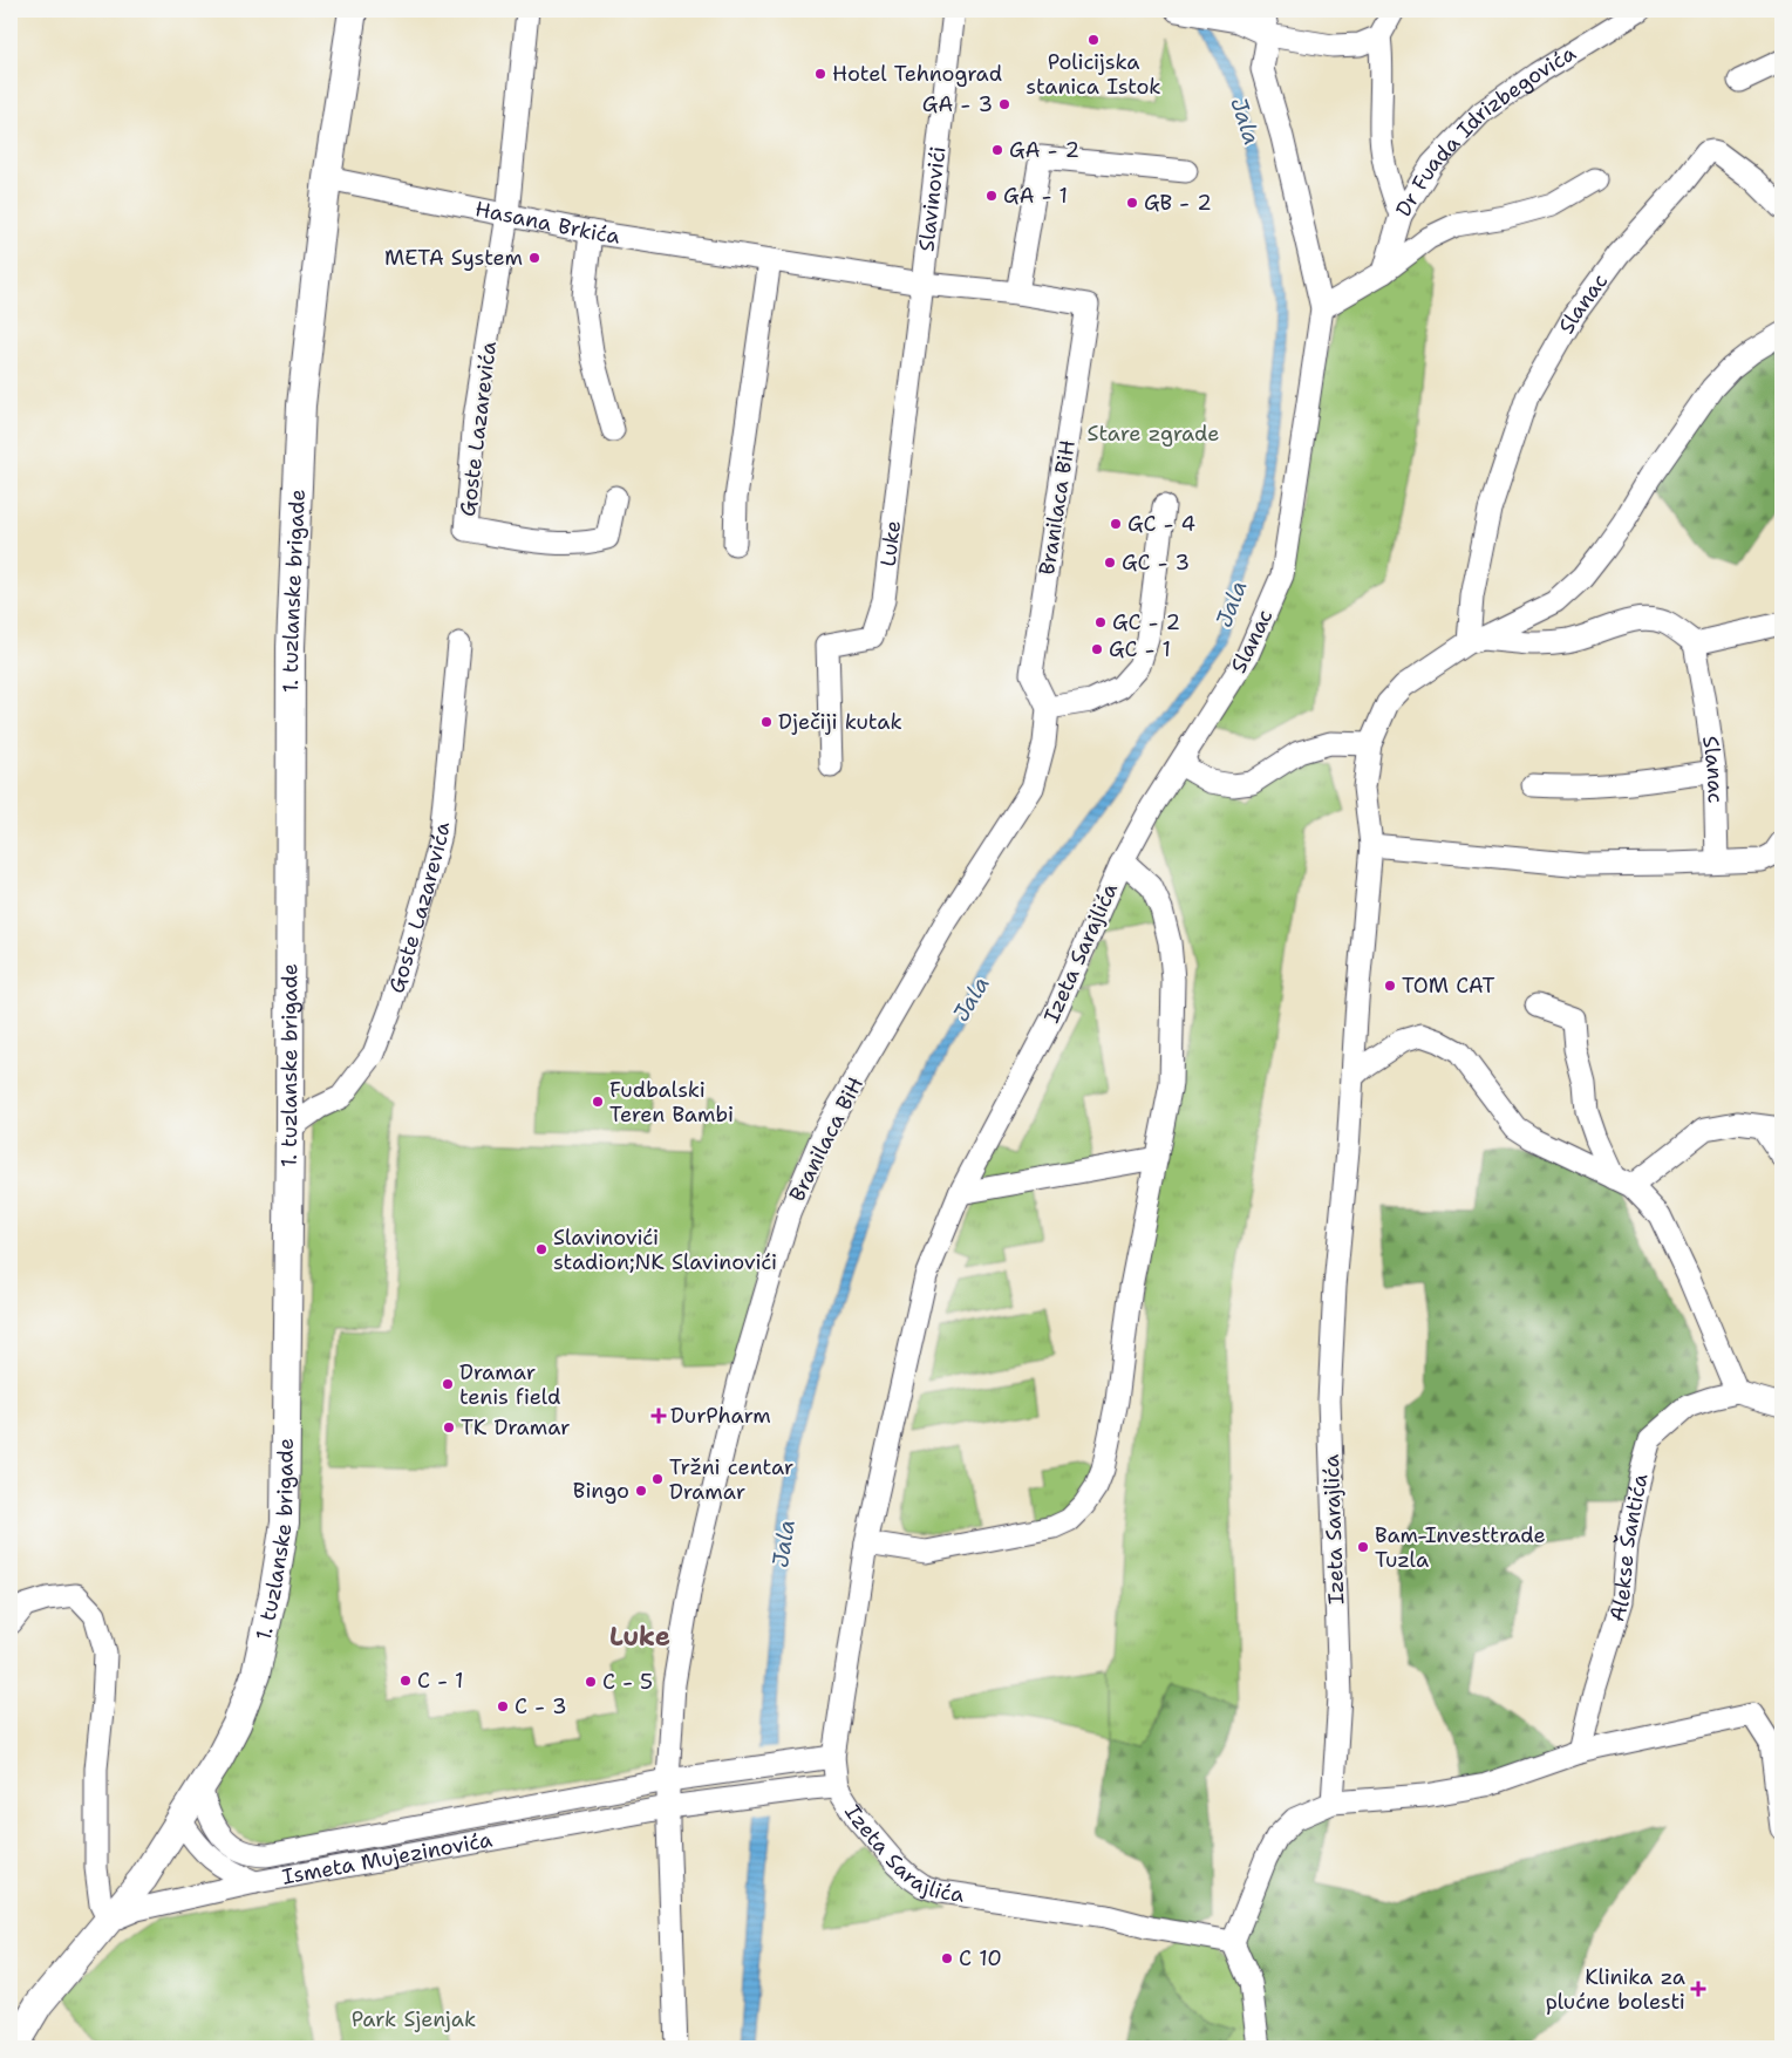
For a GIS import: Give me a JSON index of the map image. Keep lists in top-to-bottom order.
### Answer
{
  "streets": {
    "main road": ["1. tuzlanske brigade"],
    "street": [
      "Dr Fuada Idrizbegovića",
      "Slavinovići",
      "Hasana Brkića",
      "Slanac",
      "Goste Lazarevića",
      "Branilaca BiH",
      "Luke",
      "Izeta Sarajlića",
      "Alekse Šantića",
      "Ismeta Mujezinovića"
    ]
  },
  "crossings": [
    ["Slavinovići", "Hasana Brkića"],
    ["Slavinovići", "Luke"],
    ["Hasana Brkića", "Goste Lazarevića"],
    ["Hasana Brkića", "Branilaca BiH"],
    ["Hasana Brkića", "Luke"],
    ["Hasana Brkića", "1. tuzlanske brigade"],
    ["Slanac", "Izeta Sarajlića"],
    ["Goste Lazarevića", "1. tuzlanske brigade"],
    ["Branilaca BiH", "Ismeta Mujezinovića"],
    ["1. tuzlanske brigade", "Ismeta Mujezinovića"],
    ["Izeta Sarajlića", "Ismeta Mujezinovića"]
  ],
  "districts": ["Luke"],
  "water": ["Jala"],
  "parks": ["Stare zgrade", "Park Sjenjak"],
  "places": {
    "other": [
      "Policijska stanica Istok",
      "Hotel Tehnograd",
      "GA - 3",
      "GA - 2",
      "GA - 1",
      "GB - 2",
      "META System",
      "GC - 4",
      "GC - 3",
      "GC - 2",
      "GC - 1",
      "Dječiji kutak",
      "TOM CAT",
      "Fudbalski Teren Bambi",
      "Slavinovići stadion;NK Slavinovići",
      "Dramar tenis field",
      "TK Dramar",
      "Tržni centar Dramar",
      "Bingo",
      "Bam-Investtrade Tuzla",
      "C - 1",
      "C - 5",
      "C - 3",
      "C 10"
    ],
    "health": ["DurPharm", "Klinika za plućne bolesti"]
  }
}
